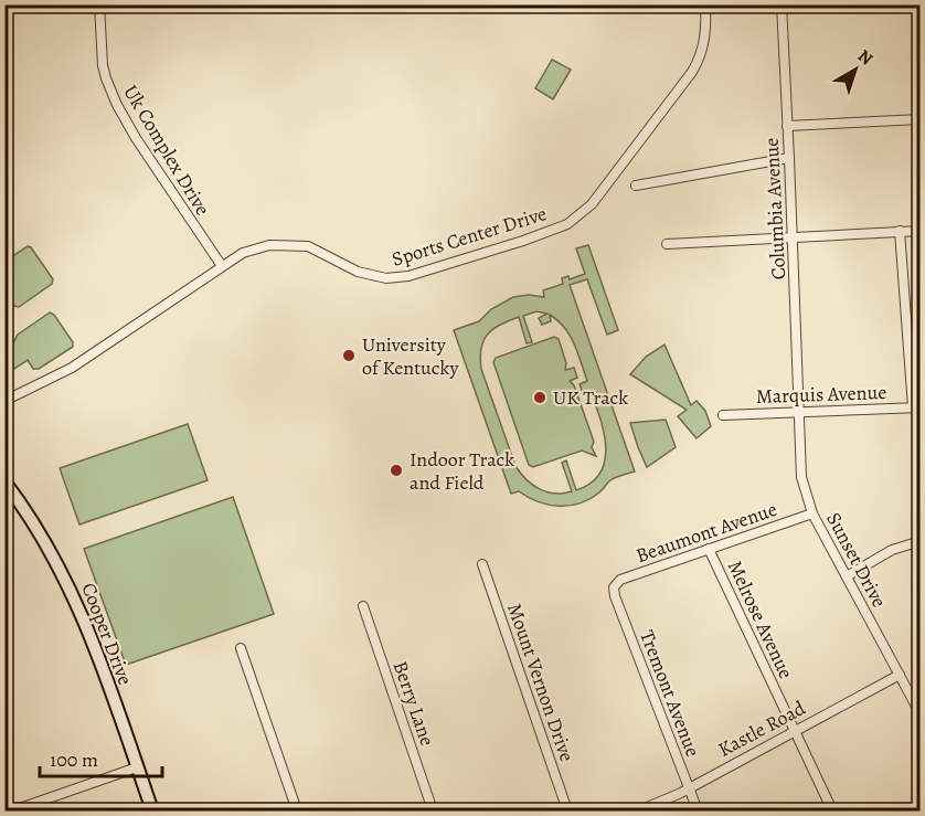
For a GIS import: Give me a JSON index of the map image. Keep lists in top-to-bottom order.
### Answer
{
  "streets": {
    "main road": ["Cooper Drive"],
    "street": [
      "Uk Complex Drive",
      "Columbia Avenue",
      "Sports Center Drive",
      "Marquis Avenue",
      "Beaumont Avenue",
      "Sunset Drive",
      "Melrose Avenue",
      "Mount Vernon Drive",
      "Tremont Avenue",
      "Berry Lane",
      "Kastle Road"
    ]
  },
  "crossings": [
    ["Uk Complex Drive", "Sports Center Drive"],
    ["Columbia Avenue", "Marquis Avenue"],
    ["Columbia Avenue", "Sunset Drive"],
    ["Marquis Avenue", "Sunset Drive"],
    ["Beaumont Avenue", "Sunset Drive"],
    ["Beaumont Avenue", "Melrose Avenue"],
    ["Beaumont Avenue", "Tremont Avenue"],
    ["Sunset Drive", "Kastle Road"],
    ["Melrose Avenue", "Kastle Road"],
    ["Tremont Avenue", "Kastle Road"]
  ],
  "places": ["University of Kentucky", "UK Track", "Indoor Track and Field"],
  "scale_bar": "100 m",
  "north": "top right"
}
